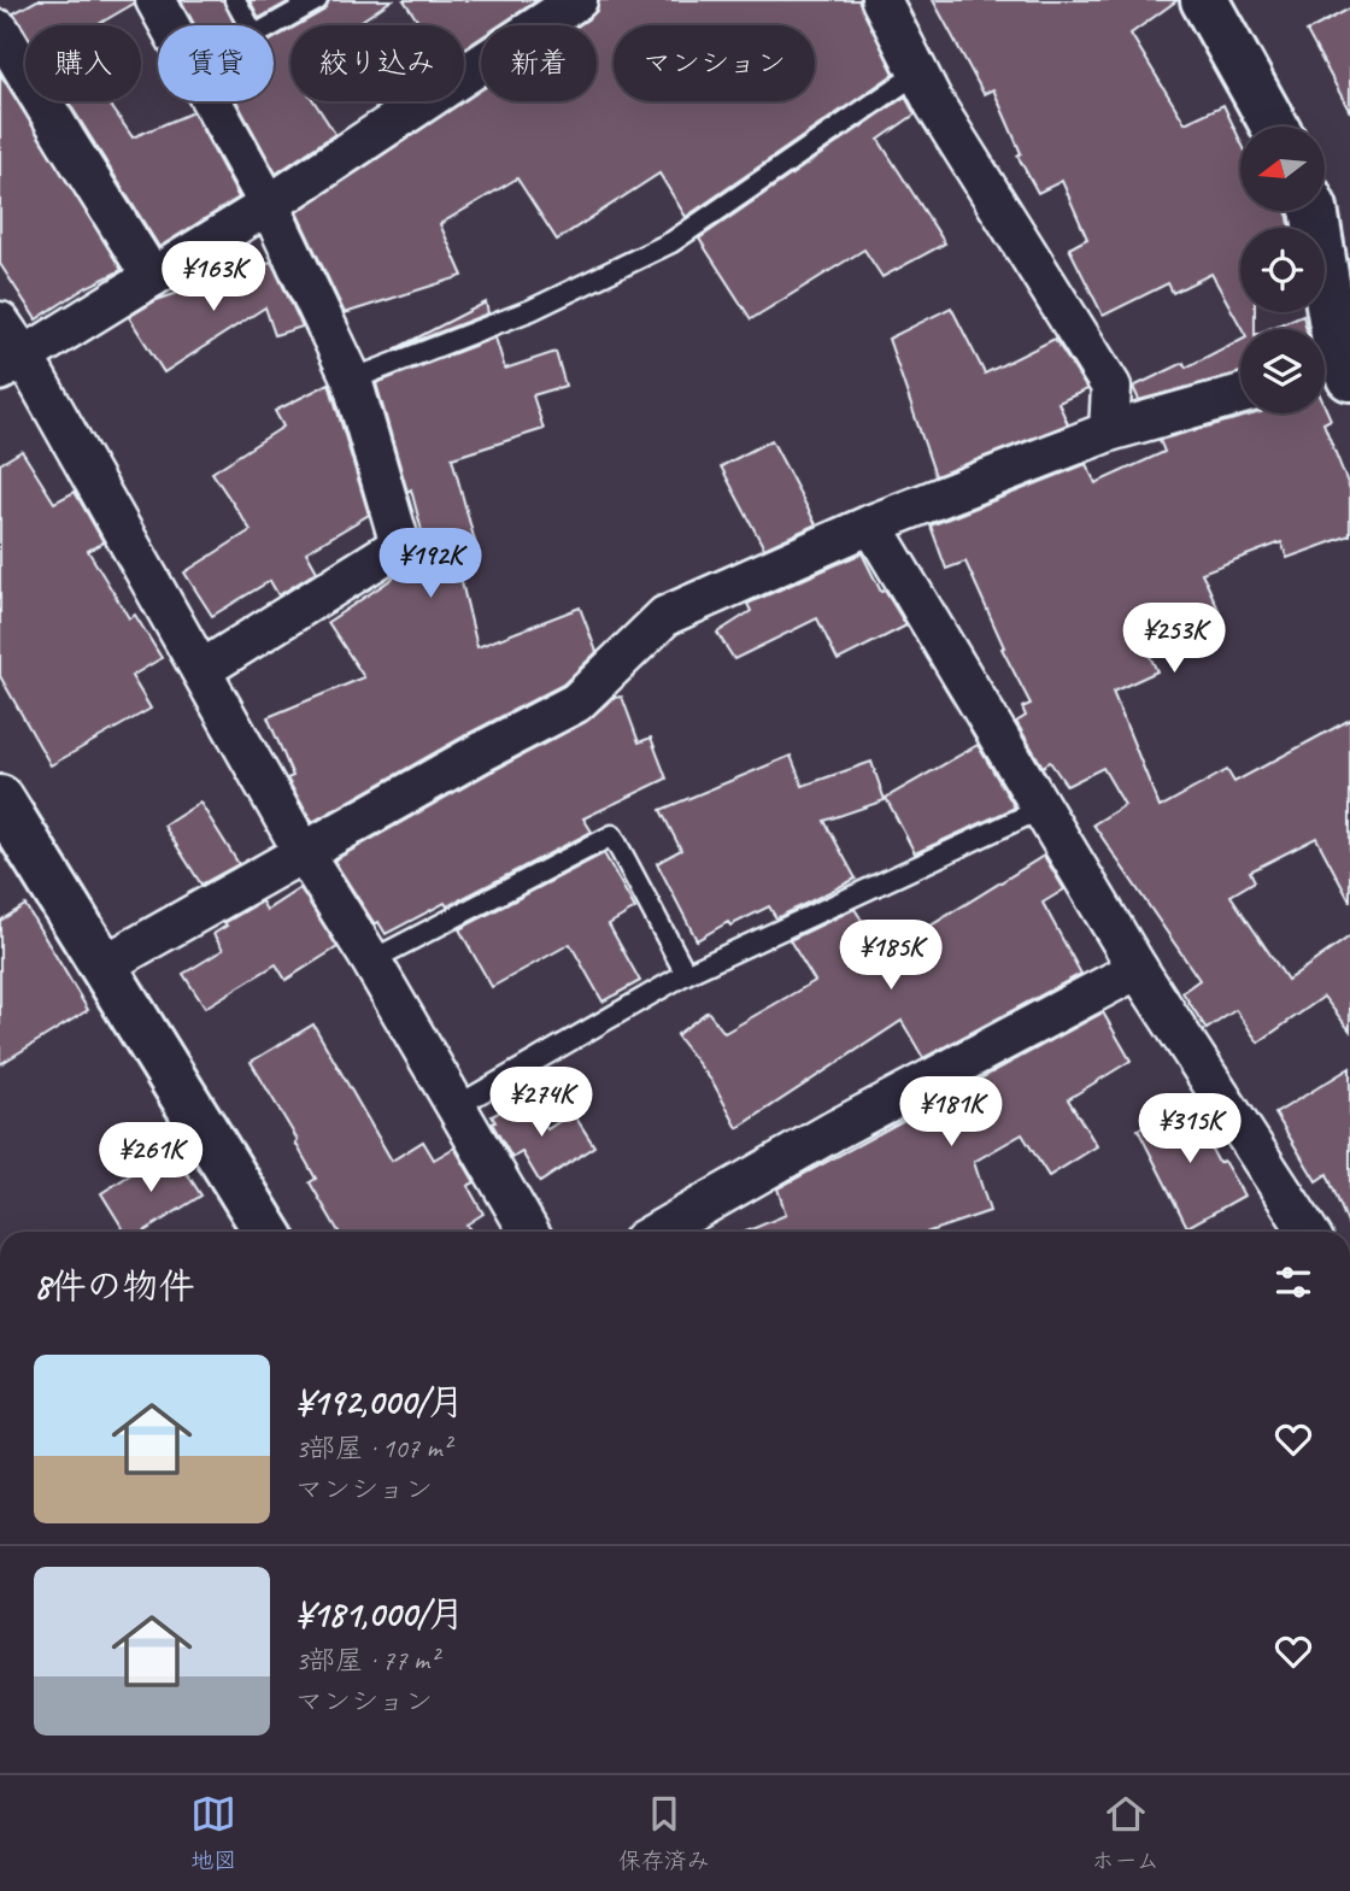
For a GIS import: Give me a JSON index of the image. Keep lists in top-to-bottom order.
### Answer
{
  "north": "left",
  "page": {
    "chip": [
      "購入",
      "賃貸",
      "絞り込み",
      "新着",
      "マンション"
    ],
    "price": [
      "¥163K",
      "¥192K",
      "¥253K",
      "¥185K",
      "¥274K",
      "¥181K",
      "¥315K",
      "¥261K"
    ],
    "heading": "8件の物件",
    "list": [
      {
        "name": "¥192,000/月",
        "note": "3部屋 · 107 m² · マンション"
      },
      {
        "name": "¥181,000/月",
        "note": "3部屋 · 77 m² · マンション"
      }
    ],
    "tabs": ["地図", "保存済み", "ホーム"]
  }
}
